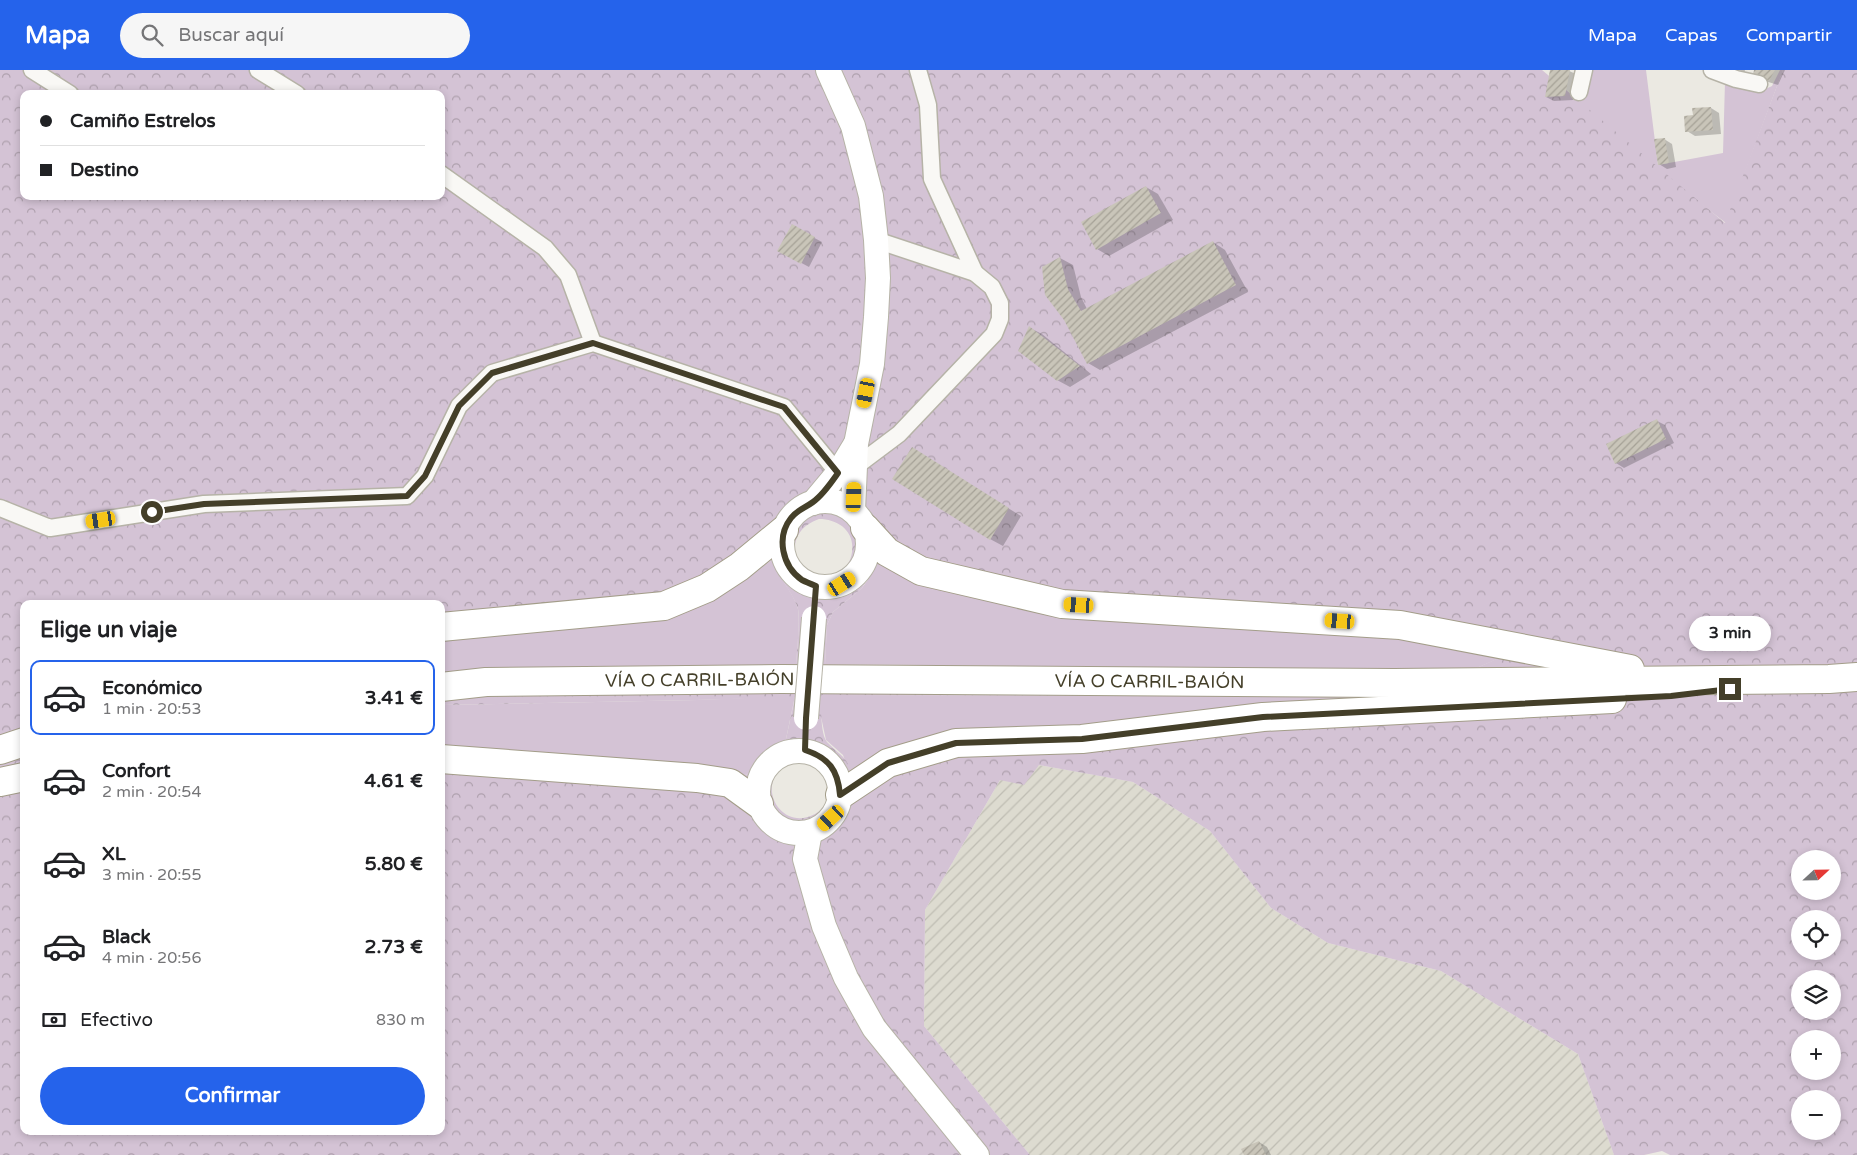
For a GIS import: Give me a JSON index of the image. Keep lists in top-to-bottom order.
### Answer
{
  "streets": {
    "highway": ["VÍA O CARRIL-BAIÓN"]
  },
  "north": "right",
  "page": {
    "header": "Mapa",
    "search": "Buscar aquí",
    "nav": ["Mapa", "Capas", "Compartir"],
    "banner": ["Camiño Estrelos", "Destino"],
    "heading": "Elige un viaje",
    "bubble": "3 min",
    "list": [
      {
        "name": "Económico",
        "note": "1 min · 20:53",
        "value": "3.41 €"
      },
      {
        "name": "Confort",
        "note": "2 min · 20:54",
        "value": "4.61 €"
      },
      {
        "name": "XL",
        "note": "3 min · 20:55",
        "value": "5.80 €"
      },
      {
        "name": "Black",
        "note": "4 min · 20:56",
        "value": "2.73 €"
      }
    ],
    "map_buttons": ["+", "−"],
    "pay": ["Efectivo", "830 m"],
    "buttons": "Confirmar"
  }
}
